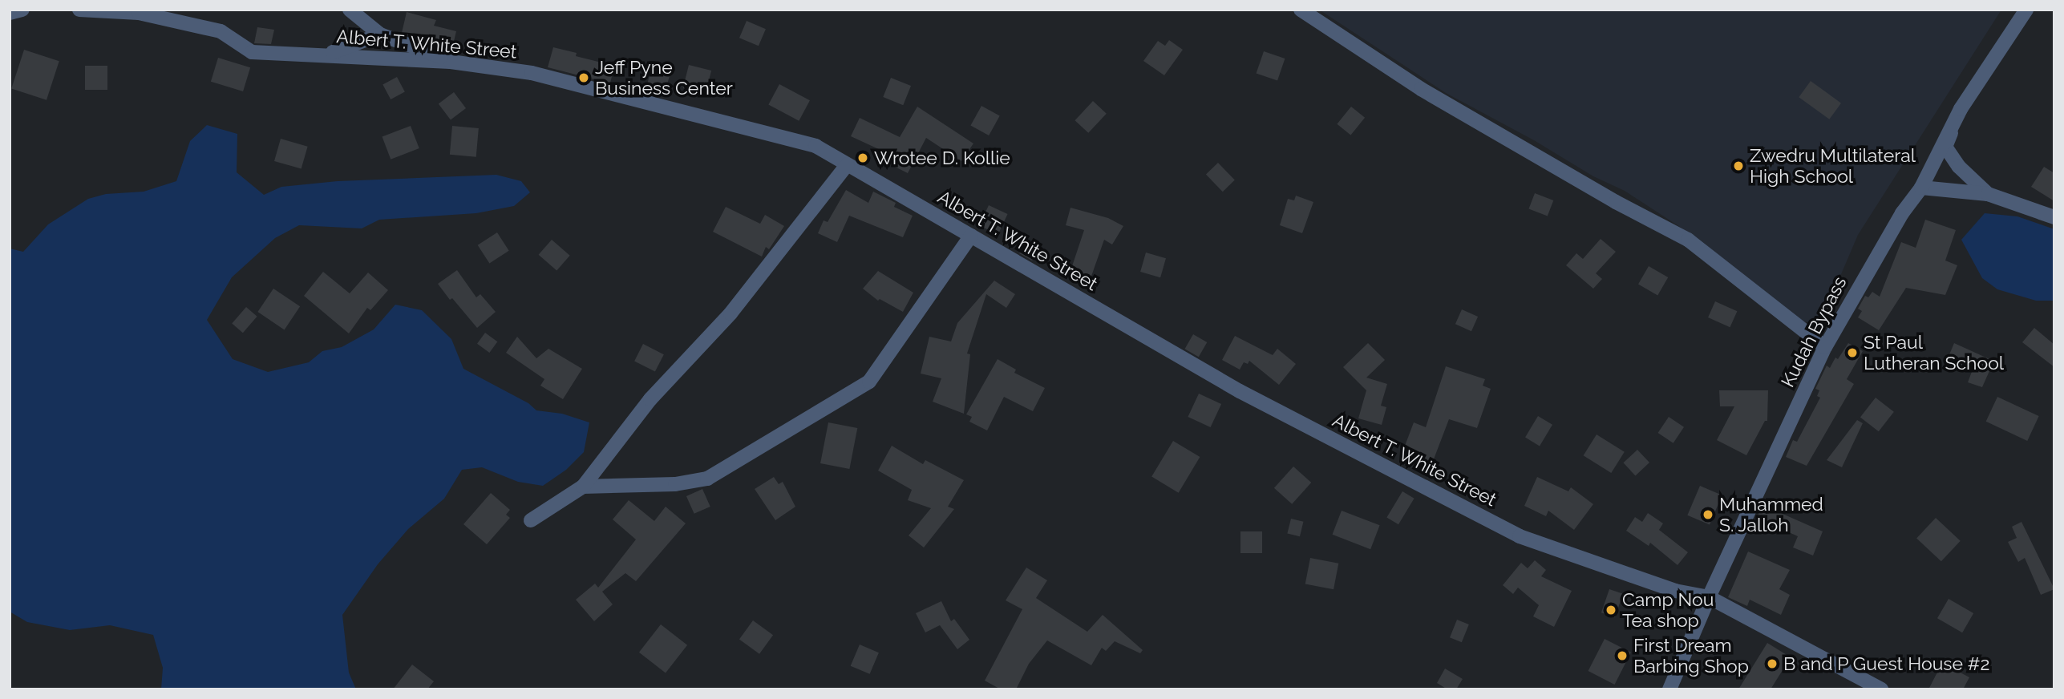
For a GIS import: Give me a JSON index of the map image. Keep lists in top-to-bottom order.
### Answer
{
  "streets": {
    "street": ["Albert T. White Street", "Kudah Bypass"]
  },
  "crossings": [
    ["Albert T. White Street", "Kudah Bypass"]
  ],
  "places": [
    "Jeff Pyne Business Center",
    "Wrotee D. Kollie",
    "Zwedru Multilateral High School",
    "St Paul Lutheran School",
    "Muhammed S. Jalloh",
    "Camp Nou Tea shop",
    "First Dream Barbing Shop",
    "B and P Guest House #2"
  ]
}
